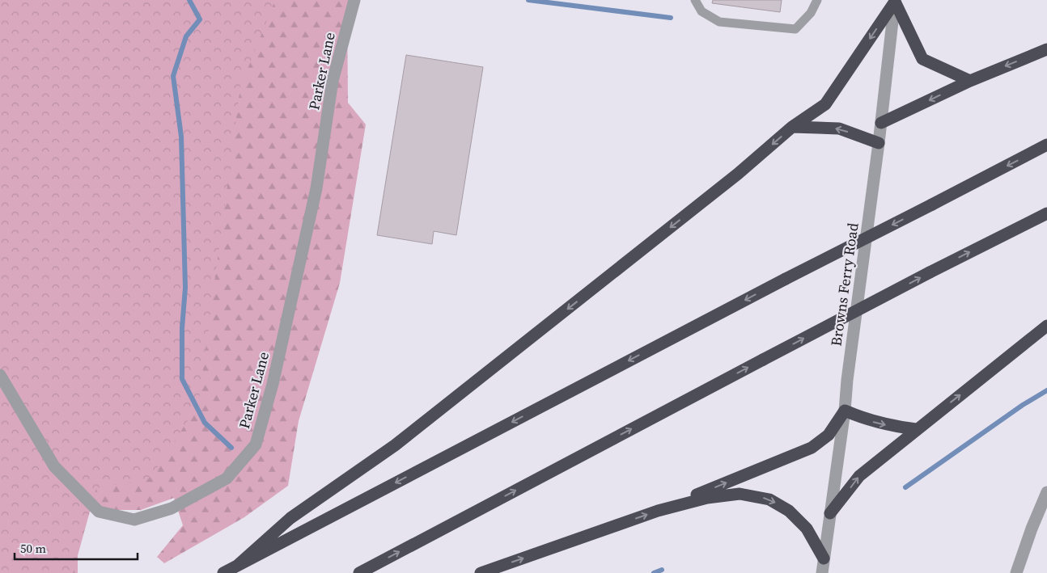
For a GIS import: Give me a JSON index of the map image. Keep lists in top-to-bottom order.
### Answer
{
  "streets": {
    "street": ["Parker Lane", "Browns Ferry Road"]
  },
  "scale_bar": "50 m"
}
